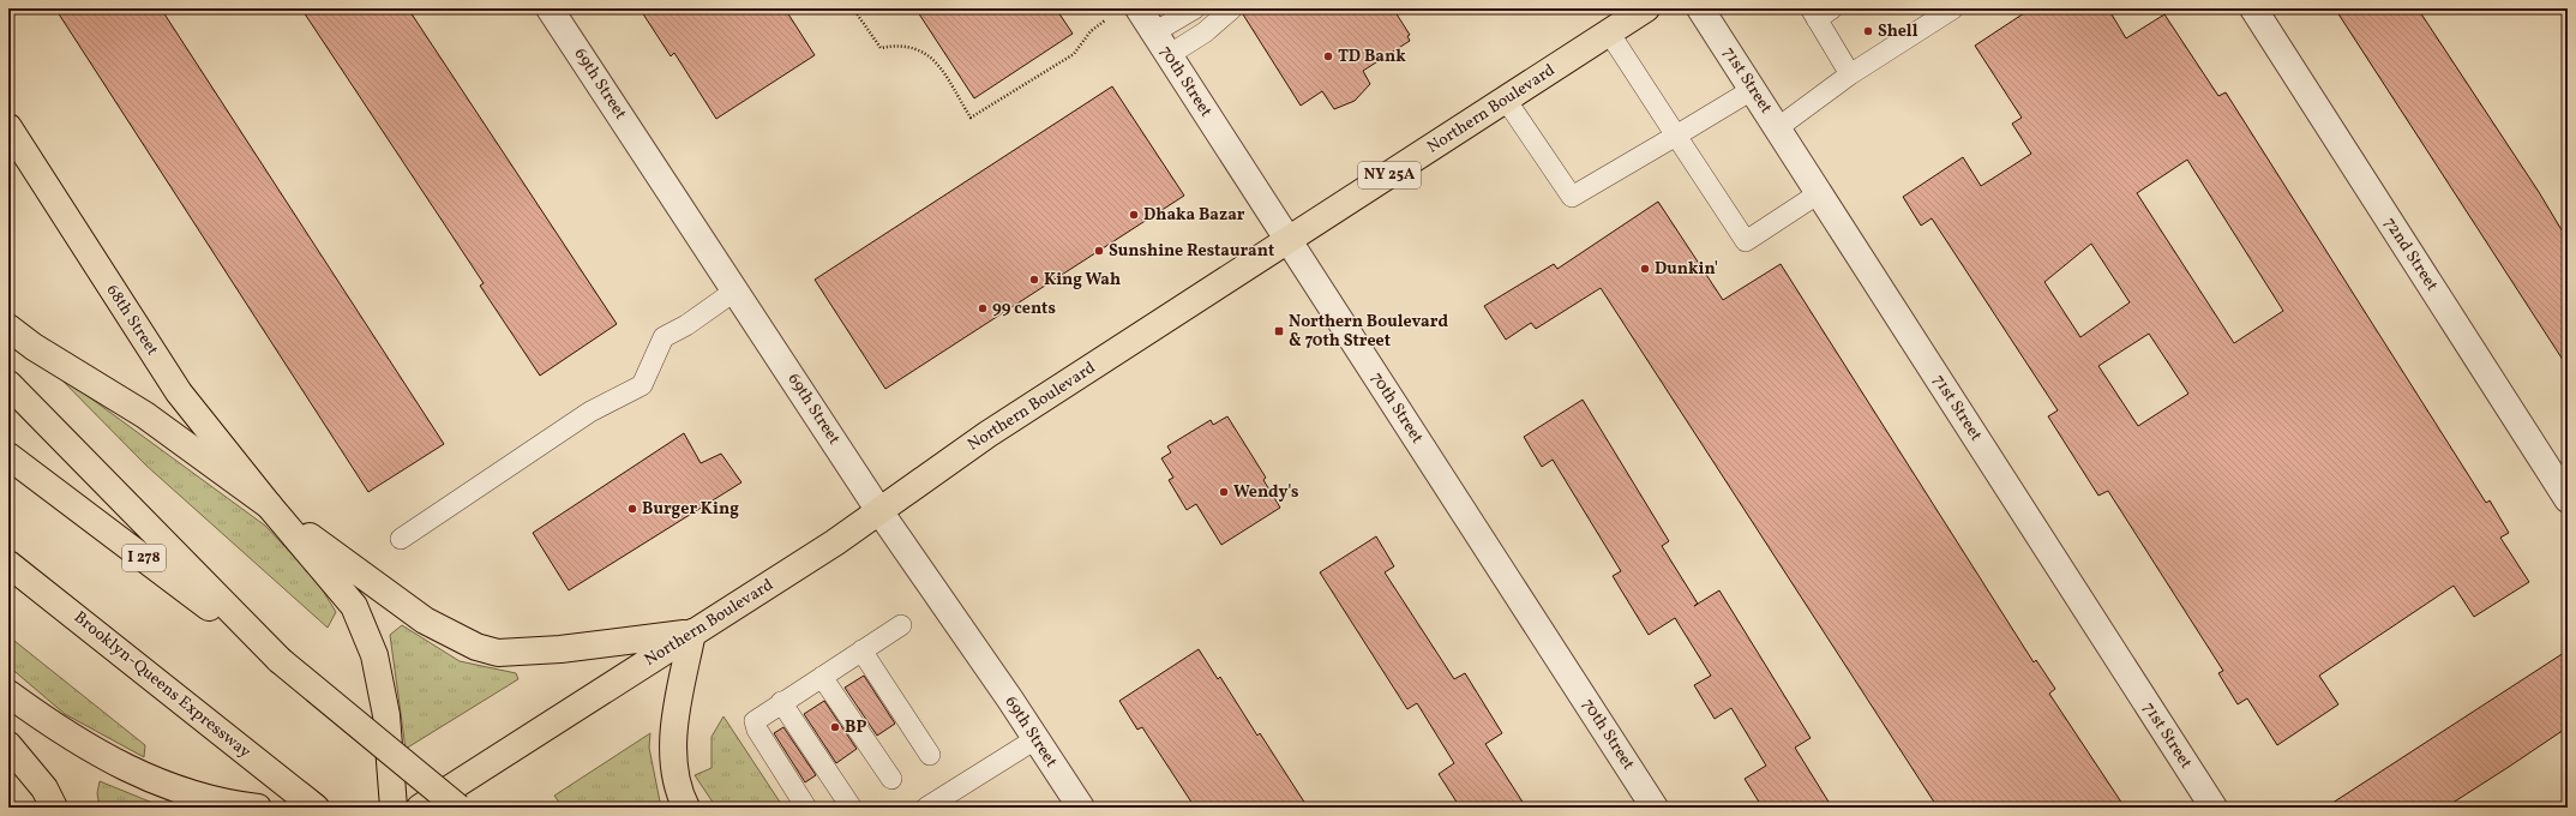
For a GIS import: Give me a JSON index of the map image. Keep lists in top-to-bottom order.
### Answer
{
  "streets": {
    "main road": [
      "Northern Boulevard",
      "NY 25A",
      "68th Street",
      "I 278",
      "Brooklyn-Queens Expressway"
    ],
    "street": [
      "71st Street",
      "70th Street",
      "69th Street",
      "72nd Street"
    ]
  },
  "crossings": [
    ["70th Street", "Northern Boulevard"],
    ["69th Street", "Northern Boulevard"]
  ],
  "places": {
    "other": [
      "Shell",
      "TD Bank",
      "Dhaka Bazar",
      "Sunshine Restaurant",
      "Dunkin'",
      "King Wah",
      "99 cents",
      "Wendy's",
      "Burger King",
      "BP"
    ],
    "transit": ["Northern Boulevard & 70th Street"]
  }
}
